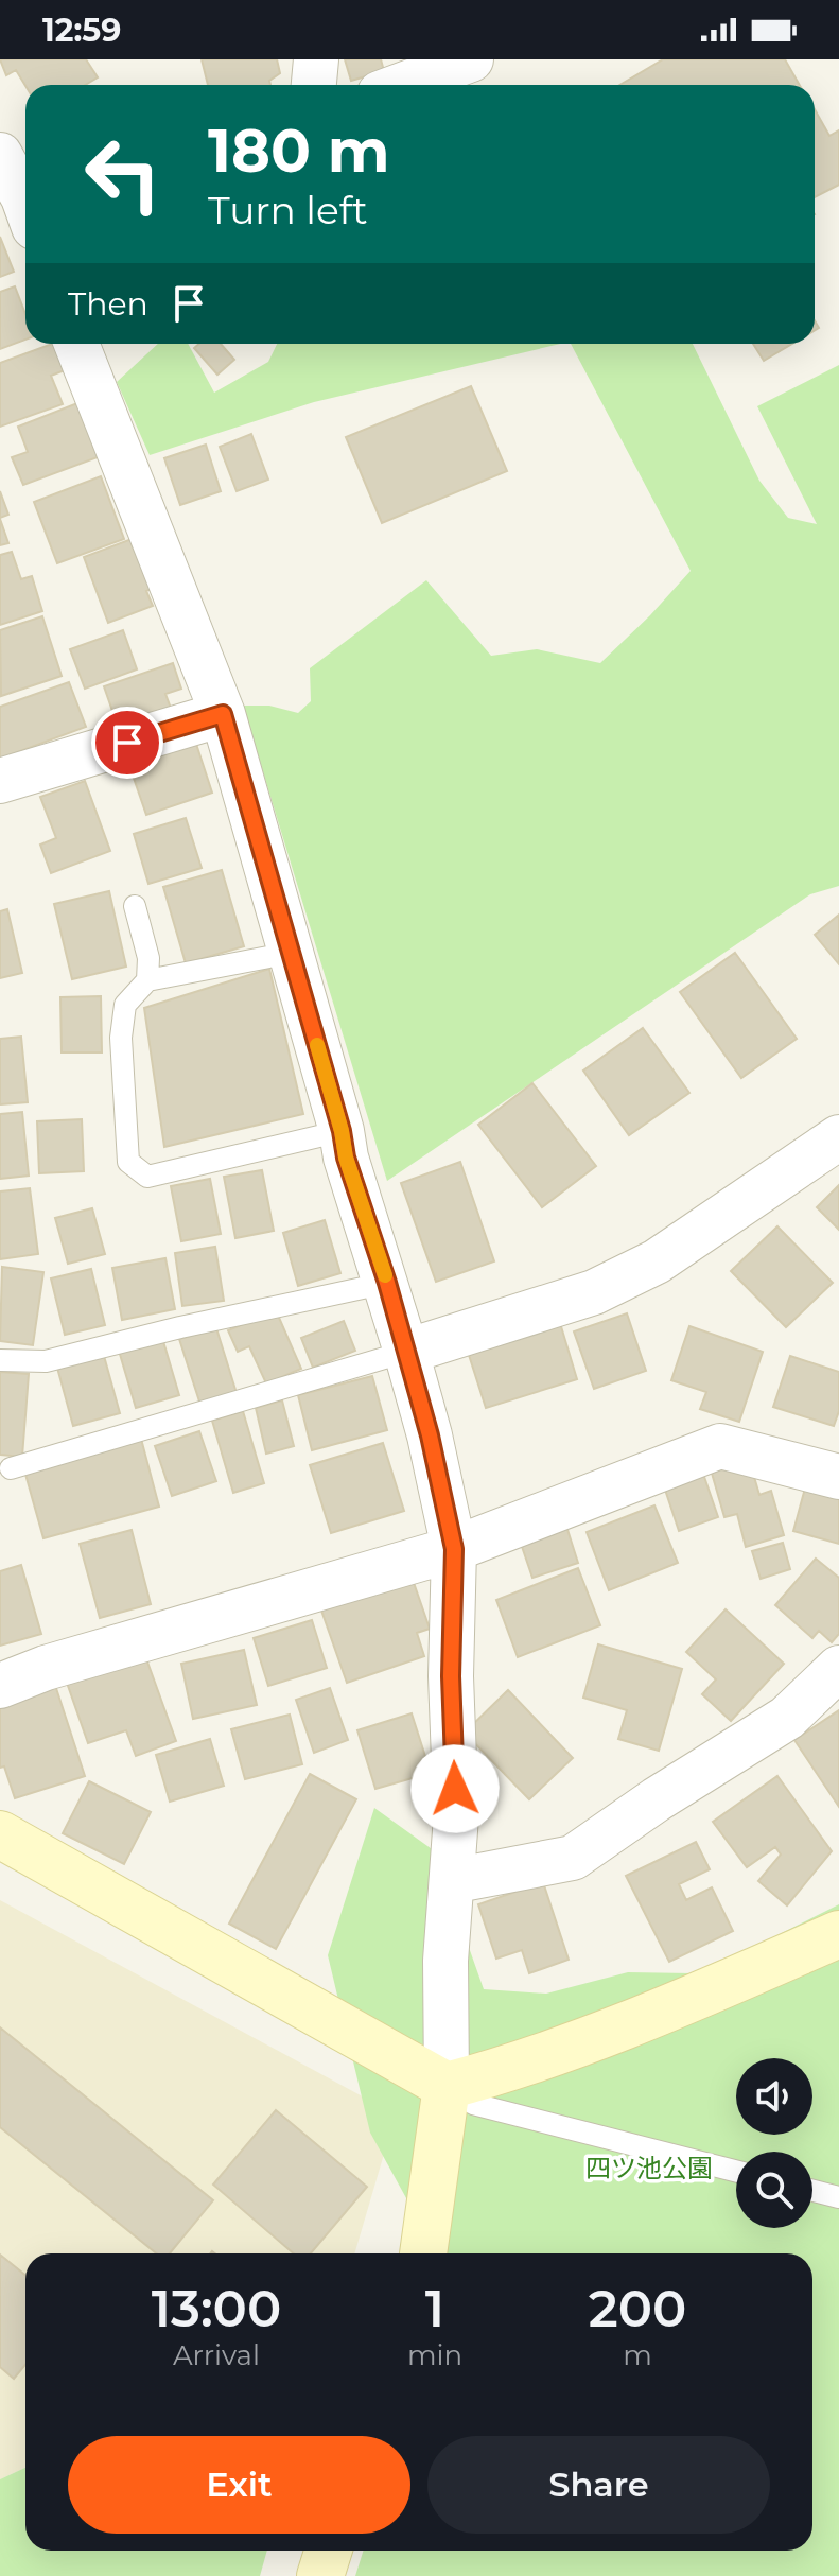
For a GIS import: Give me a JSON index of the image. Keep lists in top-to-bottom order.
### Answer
{
  "parks": ["四ツ池公園"],
  "page": {
    "status": "12:59",
    "turn": ["180 m", "Turn left"],
    "then": "Then",
    "eta": [
      "13:00",
      "Arrival",
      "1",
      "min",
      "200",
      "m"
    ],
    "buttons": ["Exit", "Share"]
  }
}
